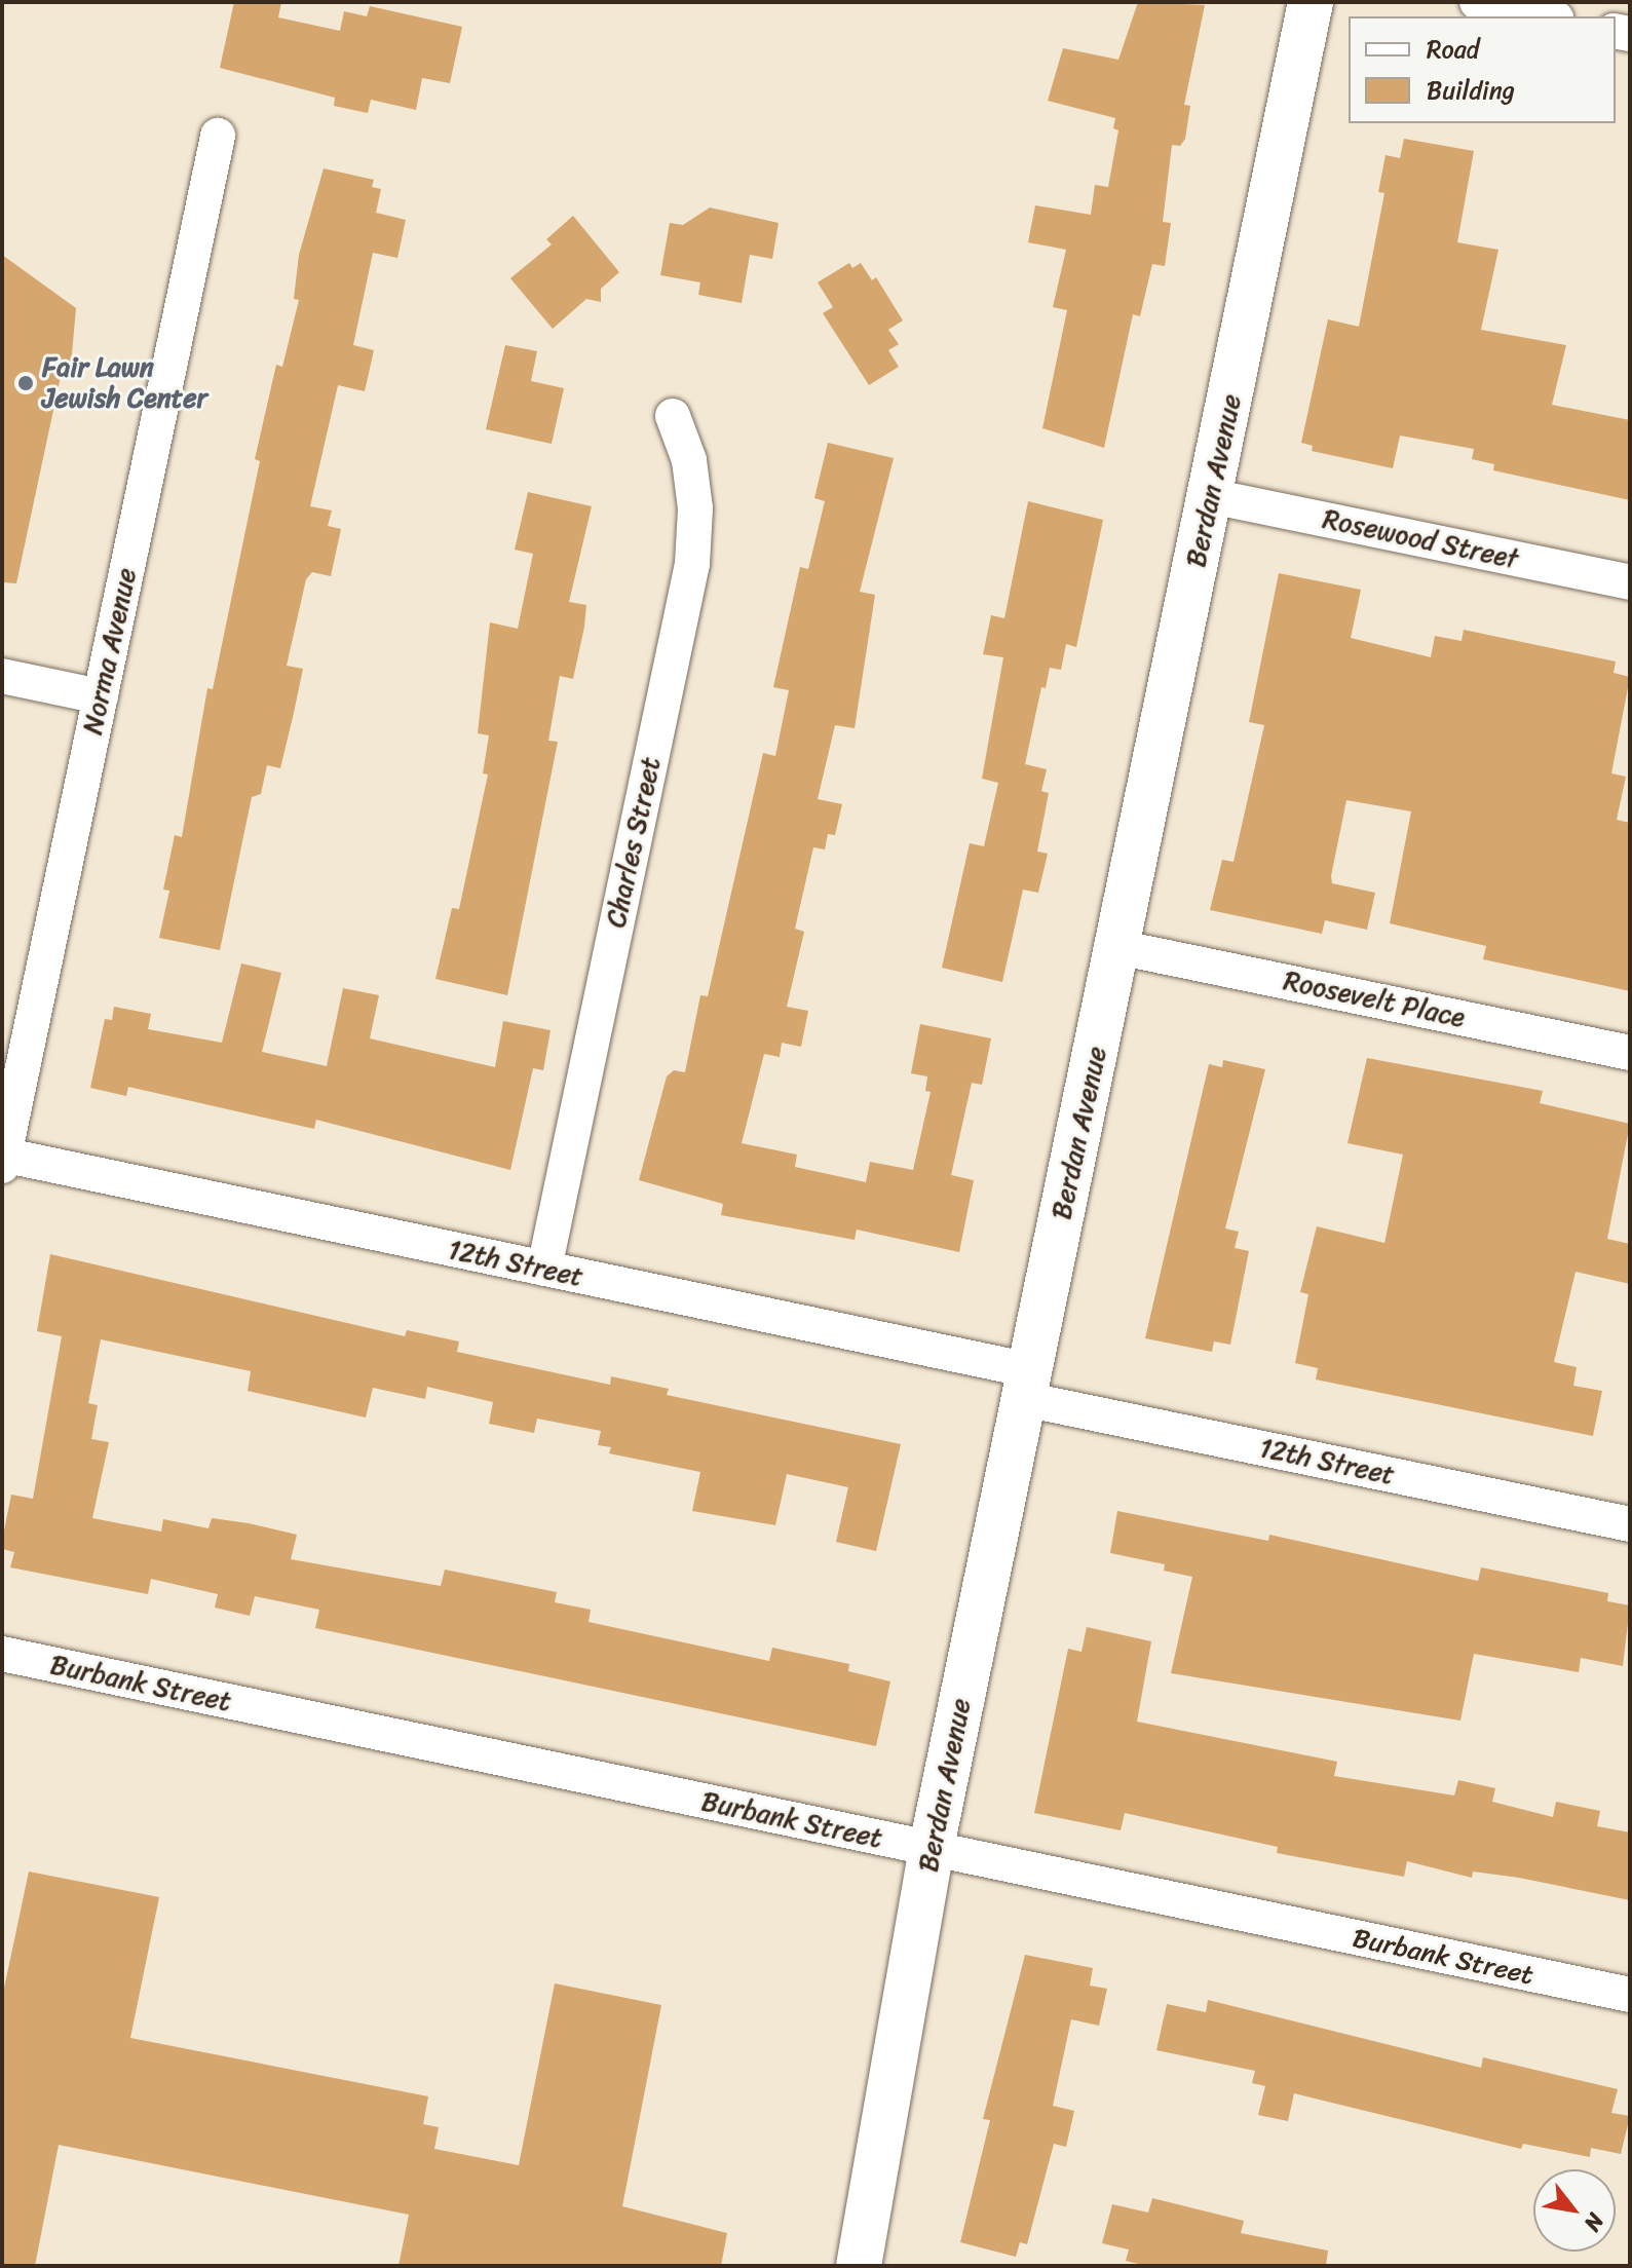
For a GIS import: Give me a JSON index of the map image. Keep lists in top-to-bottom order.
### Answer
{
  "streets": {
    "street": [
      "Berdan Avenue",
      "Rosewood Street",
      "Norma Avenue",
      "Charles Street",
      "Roosevelt Place",
      "12th Street",
      "Burbank Street"
    ]
  },
  "crossings": [
    ["Berdan Avenue", "Rosewood Street"],
    ["Berdan Avenue", "Roosevelt Place"],
    ["Berdan Avenue", "12th Street"],
    ["Berdan Avenue", "Burbank Street"],
    ["Norma Avenue", "12th Street"],
    ["Charles Street", "12th Street"]
  ],
  "places": ["Fair Lawn Jewish Center"],
  "legend": ["Road", "Building"],
  "north": "bottom right"
}
